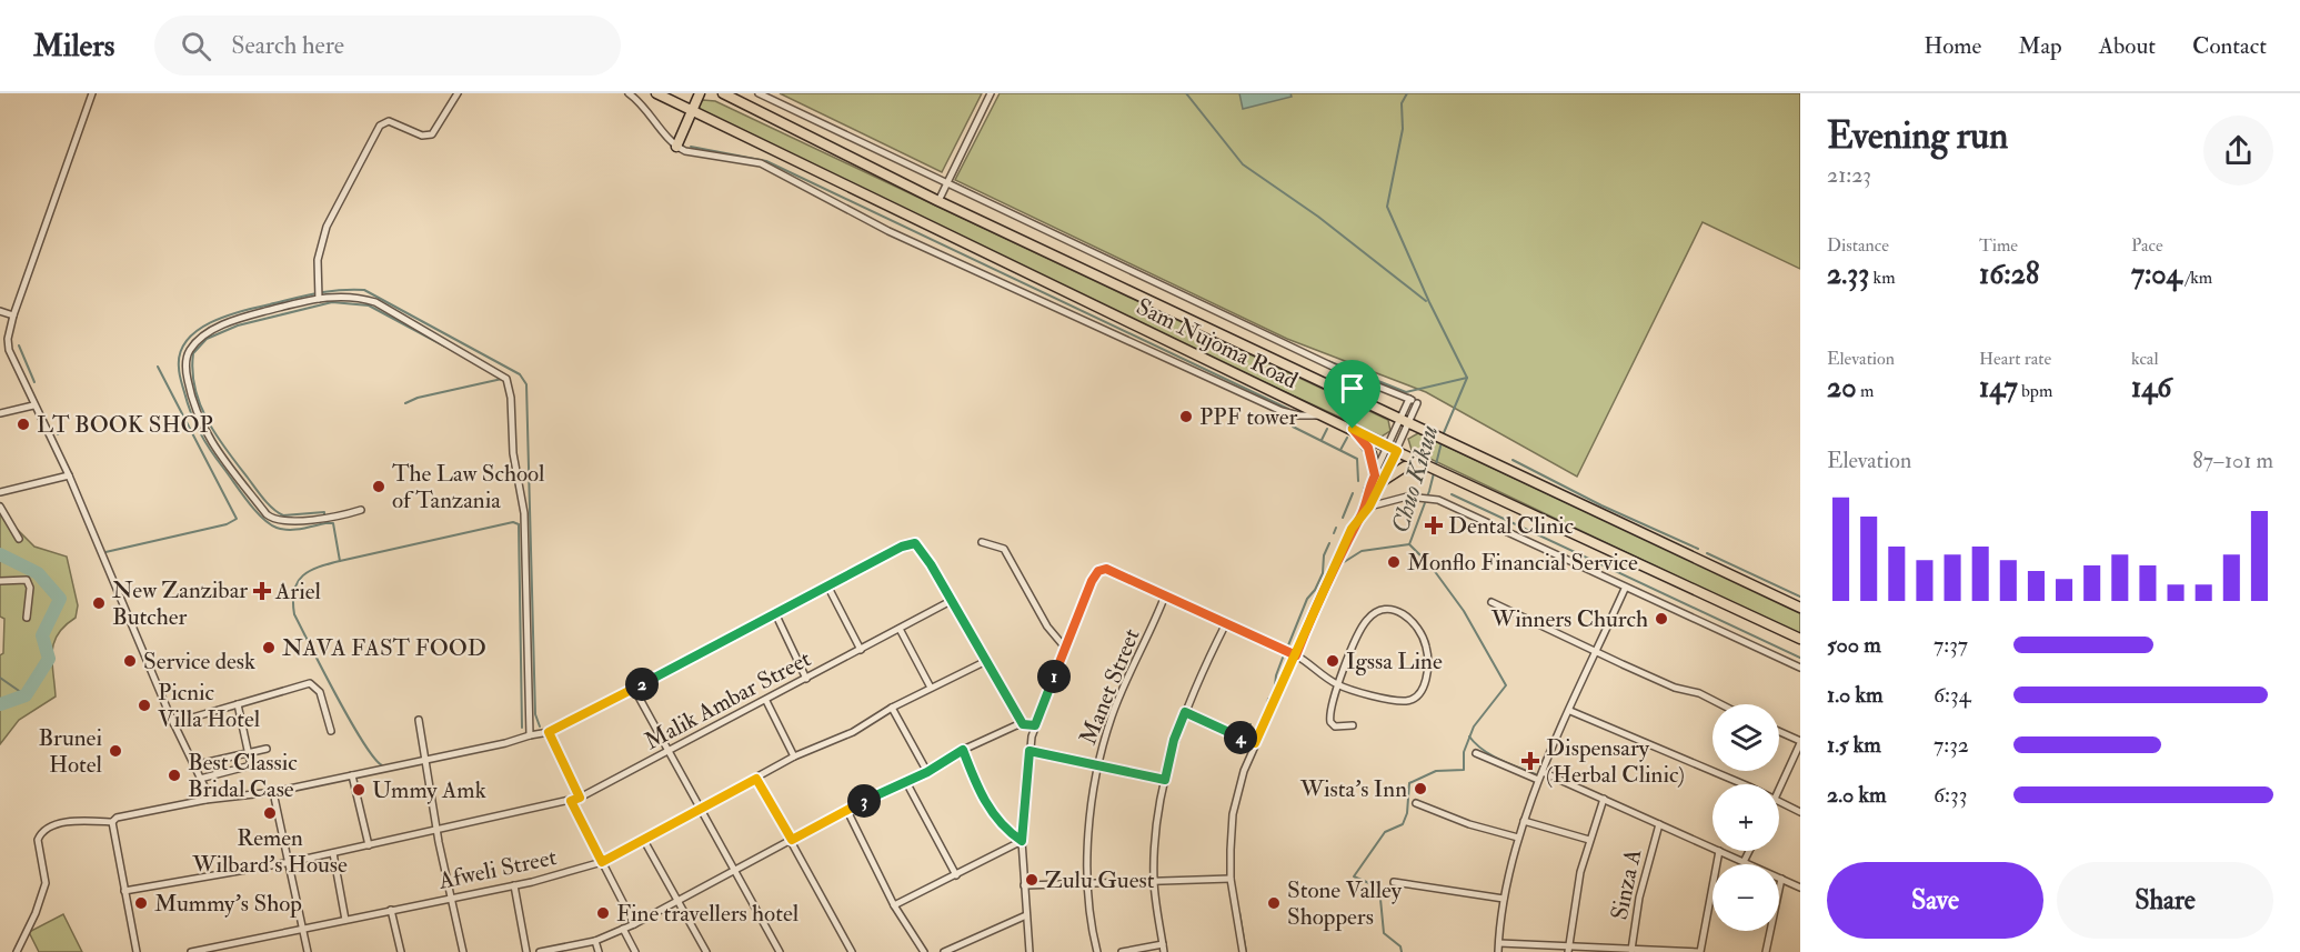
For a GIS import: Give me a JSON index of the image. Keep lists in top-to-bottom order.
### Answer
{
  "streets": {
    "main road": ["Sam Nujoma Road"],
    "street": [
      "Manet Street",
      "Malik Ambar Street",
      "Afweli Street",
      "Sinza A"
    ]
  },
  "water": ["Chuo Kikuu"],
  "places": {
    "other": [
      "PPF tower",
      "LT BOOK SHOP",
      "The Law School of Tanzania",
      "Monflo Financial Service",
      "New Zanzibar Butcher",
      "Winners Church",
      "NAVA FAST FOOD",
      "Service desk",
      "Igssa Line",
      "Picnic Villa Hotel",
      "Brunei Hotel",
      "Best Classic Bridal Case",
      "Wista's Inn",
      "Ummy Amk",
      "Remen Wilbard's House",
      "Zulu Guest",
      "Mummy's Shop",
      "Stone Valley Shoppers",
      "Fine travellers hotel"
    ],
    "health": ["Dental Clinic", "Ariel", "Dispensary (Herbal Clinic)"]
  },
  "page": {
    "header": "Milers",
    "search": "Search here",
    "nav": [
      "Home",
      "Map",
      "About",
      "Contact"
    ],
    "heading": ["Evening run", "21:23"],
    "stats": [
      ["Distance", "2.33 km"],
      ["Time", "16:28"],
      ["Pace", "7:04 /km"],
      ["Elevation", "20 m"],
      ["Heart rate", "147 bpm"],
      ["kcal", "146"]
    ],
    "chart": ["Elevation", "87–101 m"],
    "list": [
      {
        "name": "500 m",
        "note": "7:37"
      },
      {
        "name": "1.0 km",
        "note": "6:34"
      },
      {
        "name": "1.5 km",
        "note": "7:32"
      },
      {
        "name": "2.0 km",
        "note": "6:33"
      }
    ],
    "pins": [
      "1",
      "2",
      "4",
      "3"
    ],
    "map_buttons": ["+", "−"],
    "buttons": ["Save", "Share"]
  }
}
